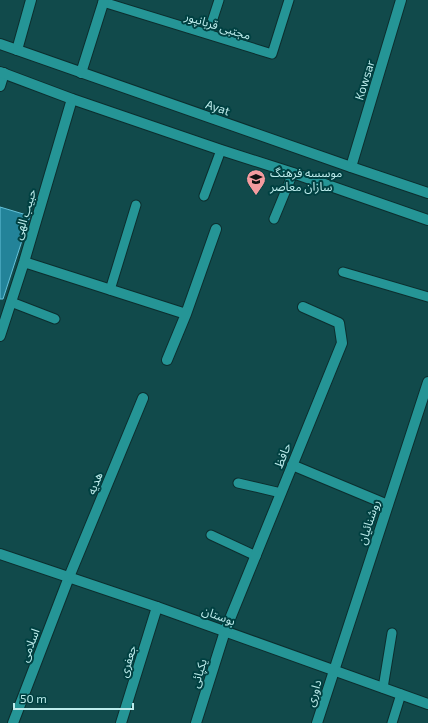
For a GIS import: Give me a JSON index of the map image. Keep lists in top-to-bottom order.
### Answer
{
  "streets": {
    "street": [
      "Kowsar",
      "Ayat",
      "حبیب الهی",
      "حافظ",
      "هدیه",
      "روشنائیان",
      "بوستان",
      "اسلامی",
      "جعفری",
      "یکپائی",
      "داوری"
    ],
    "lane": ["مجتبی قربانپور"]
  },
  "crossings": [
    ["Kowsar", "Ayat"],
    ["حافظ", "بوستان"],
    ["حافظ", "یکپائی"],
    ["هدیه", "بوستان"],
    ["هدیه", "اسلامی"],
    ["روشنائیان", "بوستان"],
    ["روشنائیان", "داوری"],
    ["بوستان", "اسلامی"],
    ["بوستان", "جعفری"],
    ["بوستان", "یکپائی"],
    ["بوستان", "داوری"]
  ],
  "places": {
    "school or university": ["موسسه فرهنگ سازان معاصر"]
  },
  "scale_bar": "50 m"
}
